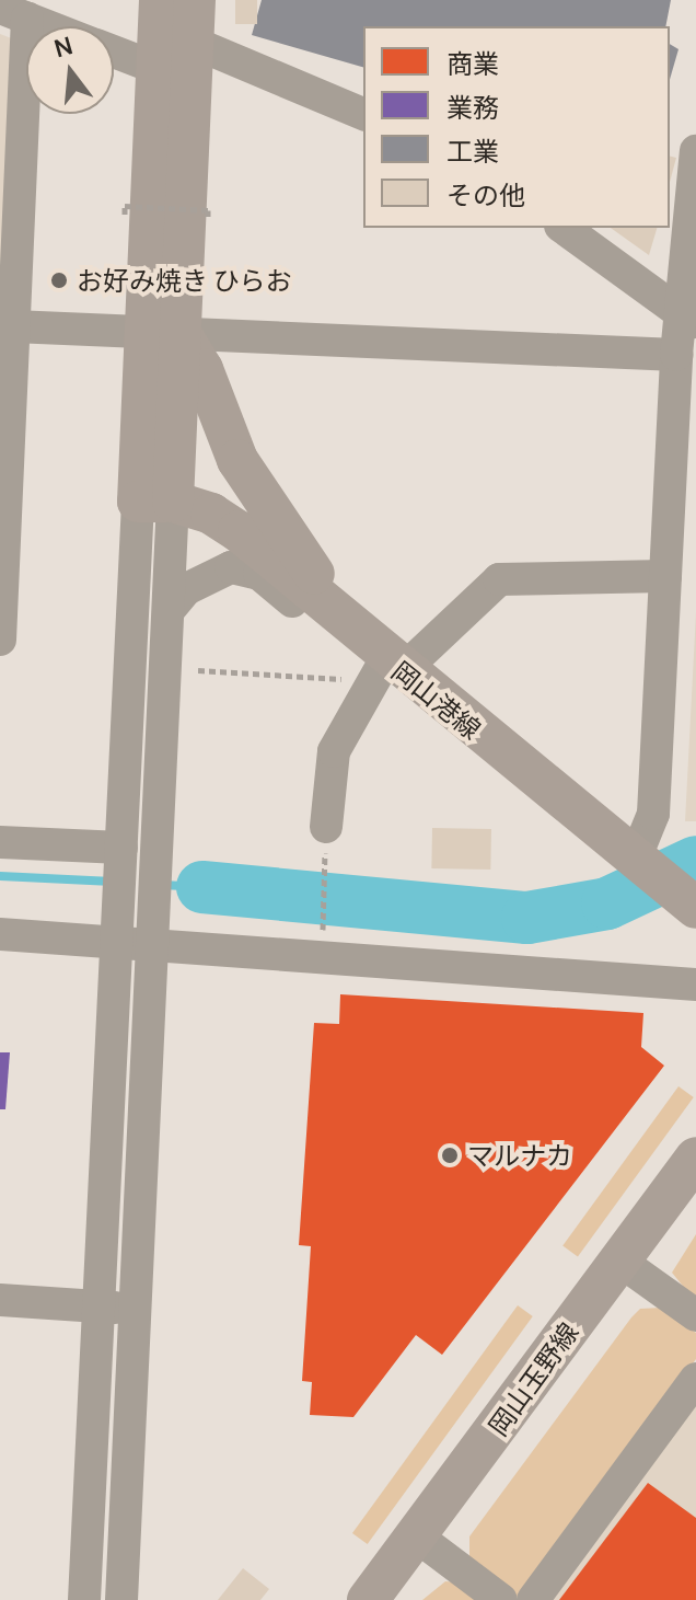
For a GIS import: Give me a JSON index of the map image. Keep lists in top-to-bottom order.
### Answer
{
  "streets": {
    "main road": ["岡山港線", "岡山玉野線"]
  },
  "places": ["お好み焼き ひらお", "マルナカ"],
  "legend": [
    "商業",
    "業務",
    "工業",
    "その他"
  ],
  "north": "top"
}
